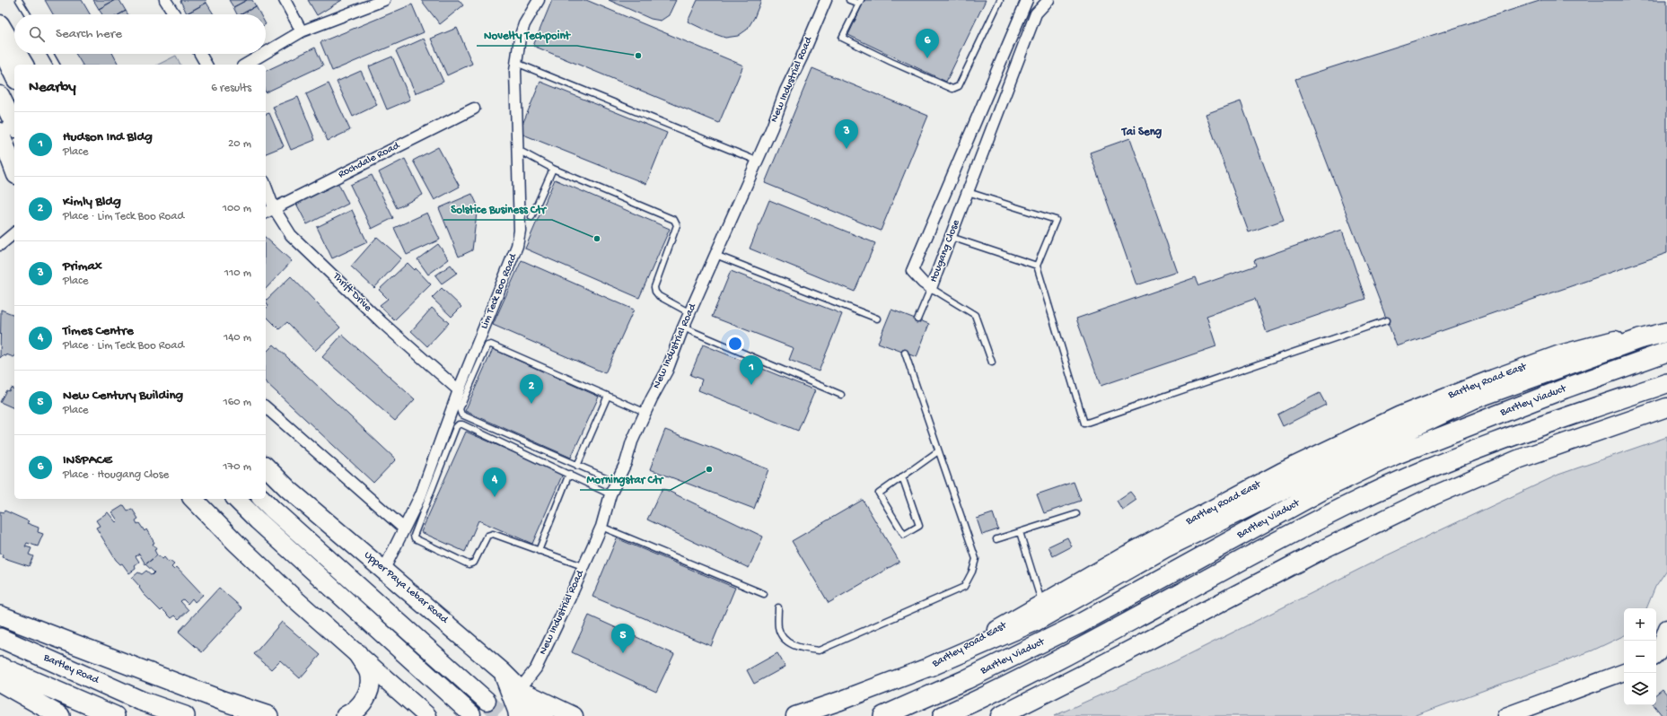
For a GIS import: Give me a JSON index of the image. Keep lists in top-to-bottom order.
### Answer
{
  "streets": {
    "highway": ["Bartley Viaduct", "Bartley Road"],
    "main road": ["Bartley Road East", "Upper Paya Lebar Road"],
    "street": [
      "New Industrial Road",
      "Rochdale Road",
      "Hougang Close",
      "Lim Teck Boo Road",
      "Thrift Drive"
    ]
  },
  "crossings": [
    ["New Industrial Road", "Upper Paya Lebar Road"],
    ["Rochdale Road", "Thrift Drive"],
    ["Lim Teck Boo Road", "Thrift Drive"],
    ["Lim Teck Boo Road", "Upper Paya Lebar Road"]
  ],
  "districts": ["Tai Seng"],
  "places": ["Novelty Techpoint", "Solstice Business Ctr", "Morningstar Ctr"],
  "page": {
    "search": "Search here",
    "pins": [
      "6",
      "3",
      "1",
      "2",
      "4",
      "5"
    ],
    "heading": ["Nearby", "6 results"],
    "list": [
      {
        "mark": "1",
        "name": "Hudson Ind Bldg",
        "note": "Place",
        "value": "20 m"
      },
      {
        "mark": "2",
        "name": "Kimly Bldg",
        "note": "Place · Lim Teck Boo Road",
        "value": "100 m"
      },
      {
        "mark": "3",
        "name": "Primax",
        "note": "Place",
        "value": "110 m"
      },
      {
        "mark": "4",
        "name": "Times Centre",
        "note": "Place · Lim Teck Boo Road",
        "value": "140 m"
      },
      {
        "mark": "5",
        "name": "New Century Building",
        "note": "Place",
        "value": "160 m"
      },
      {
        "mark": "6",
        "name": "INSPACE",
        "note": "Place · Hougang Close",
        "value": "170 m"
      }
    ],
    "map_buttons": ["+", "−"]
  }
}
